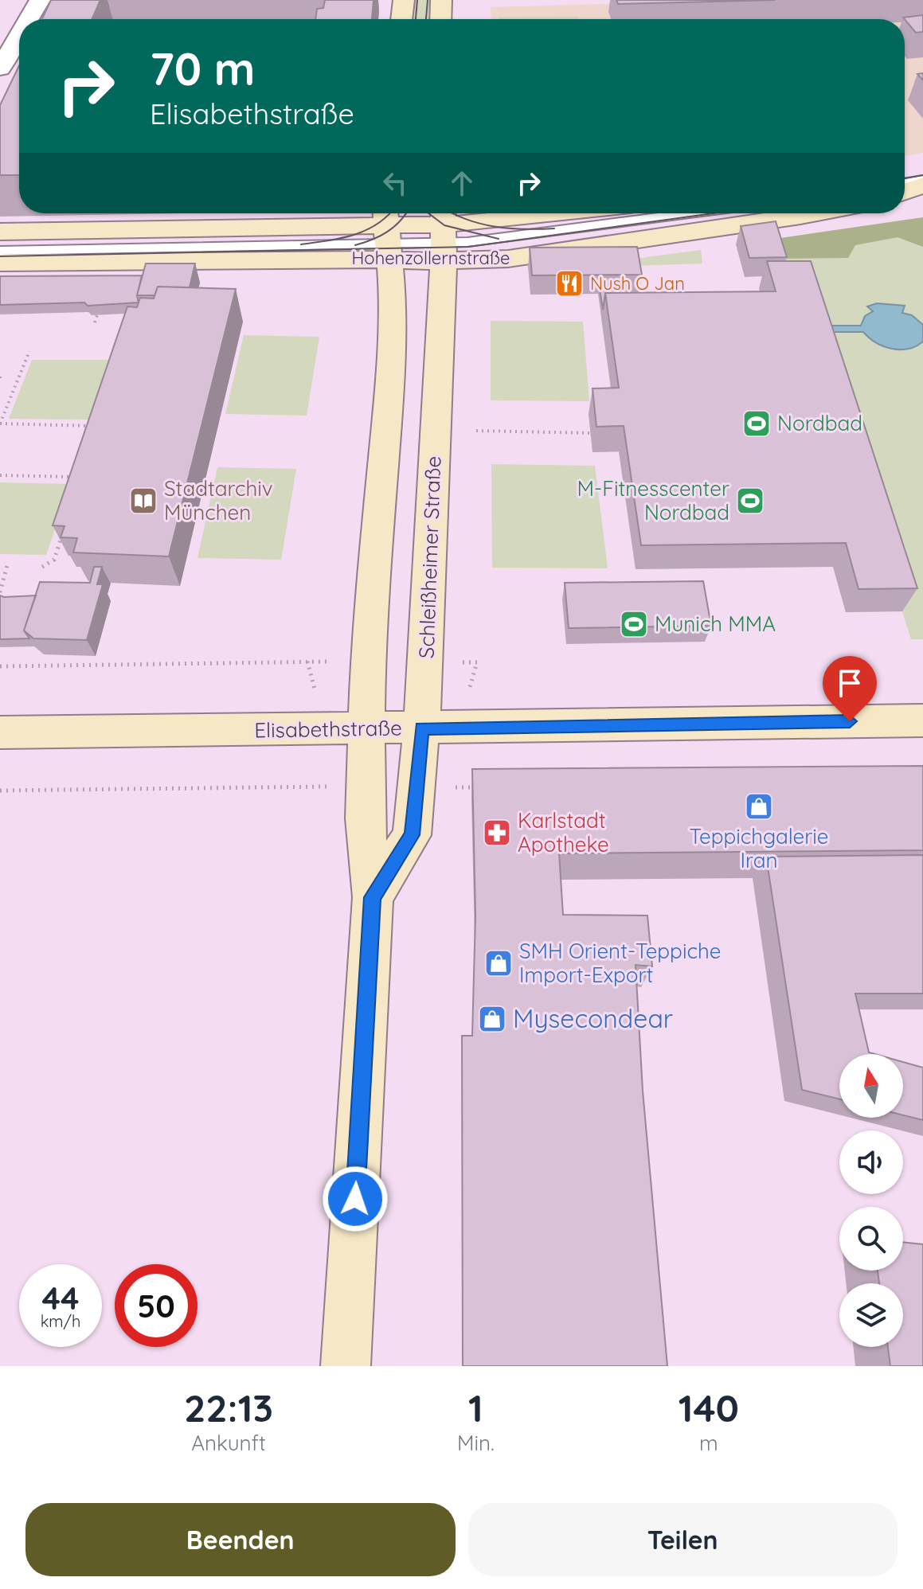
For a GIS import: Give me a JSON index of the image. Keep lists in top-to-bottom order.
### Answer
{
  "streets": {
    "main road": ["Hohenzollernstraße", "Schleißheimer Straße", "Elisabethstraße"]
  },
  "crossings": [
    ["Hohenzollernstraße", "Schleißheimer Straße"],
    ["Schleißheimer Straße", "Elisabethstraße"]
  ],
  "places": {
    "restaurant": ["Nush O Jan"],
    "sports": ["Nordbad", "M-Fitnesscenter Nordbad", "Munich MMA"],
    "library": ["Stadtarchiv München"],
    "shop": ["Teppichgalerie Iran", "SMH Orient-Teppiche Import-Export", "Mysecondear"],
    "pharmacy": ["Karlstadt Apotheke"]
  },
  "north": "top",
  "page": {
    "turn": ["70 m", "Elisabethstraße"],
    "speed": "44 km/h",
    "limit": "50",
    "eta": [
      "22:13",
      "Ankunft",
      "1",
      "Min.",
      "140",
      "m"
    ],
    "buttons": ["Beenden", "Teilen"]
  }
}
